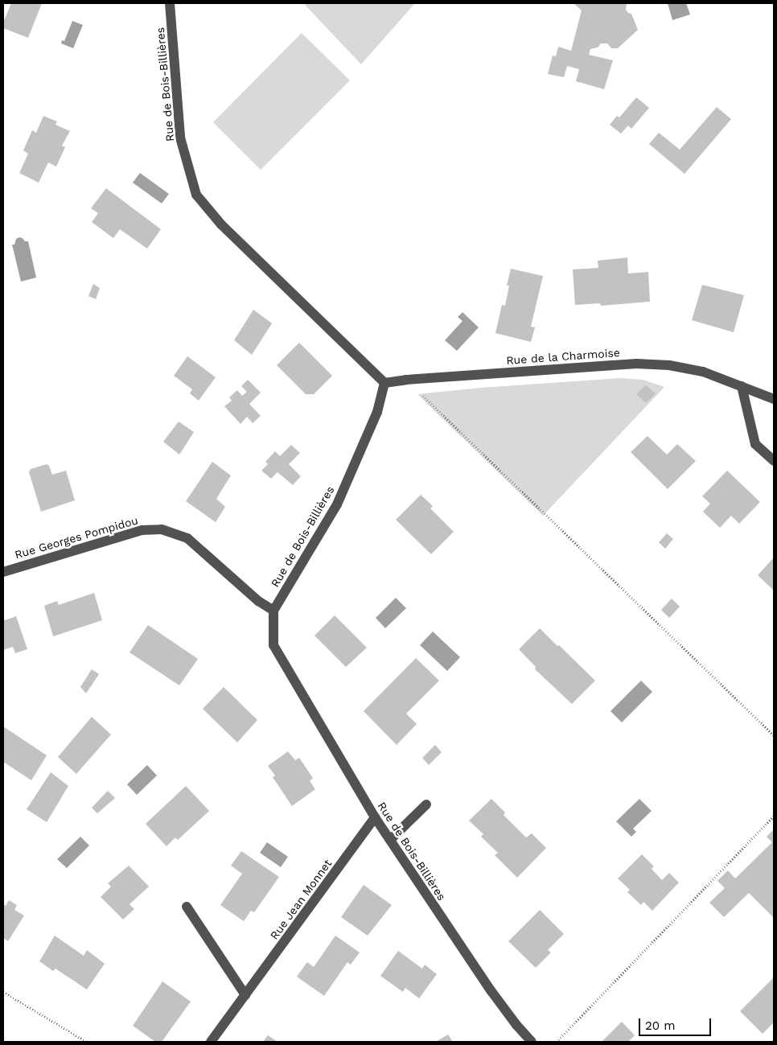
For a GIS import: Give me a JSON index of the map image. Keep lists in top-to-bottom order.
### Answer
{
  "streets": {
    "street": [
      "Rue de Bois-Billières",
      "Rue de la Charmoise",
      "Rue Georges Pompidou",
      "Rue Jean Monnet"
    ]
  },
  "crossings": [
    ["Rue de Bois-Billières", "Rue de la Charmoise"],
    ["Rue de Bois-Billières", "Rue Georges Pompidou"],
    ["Rue de Bois-Billières", "Rue Jean Monnet"]
  ],
  "scale_bar": "20 m"
}
